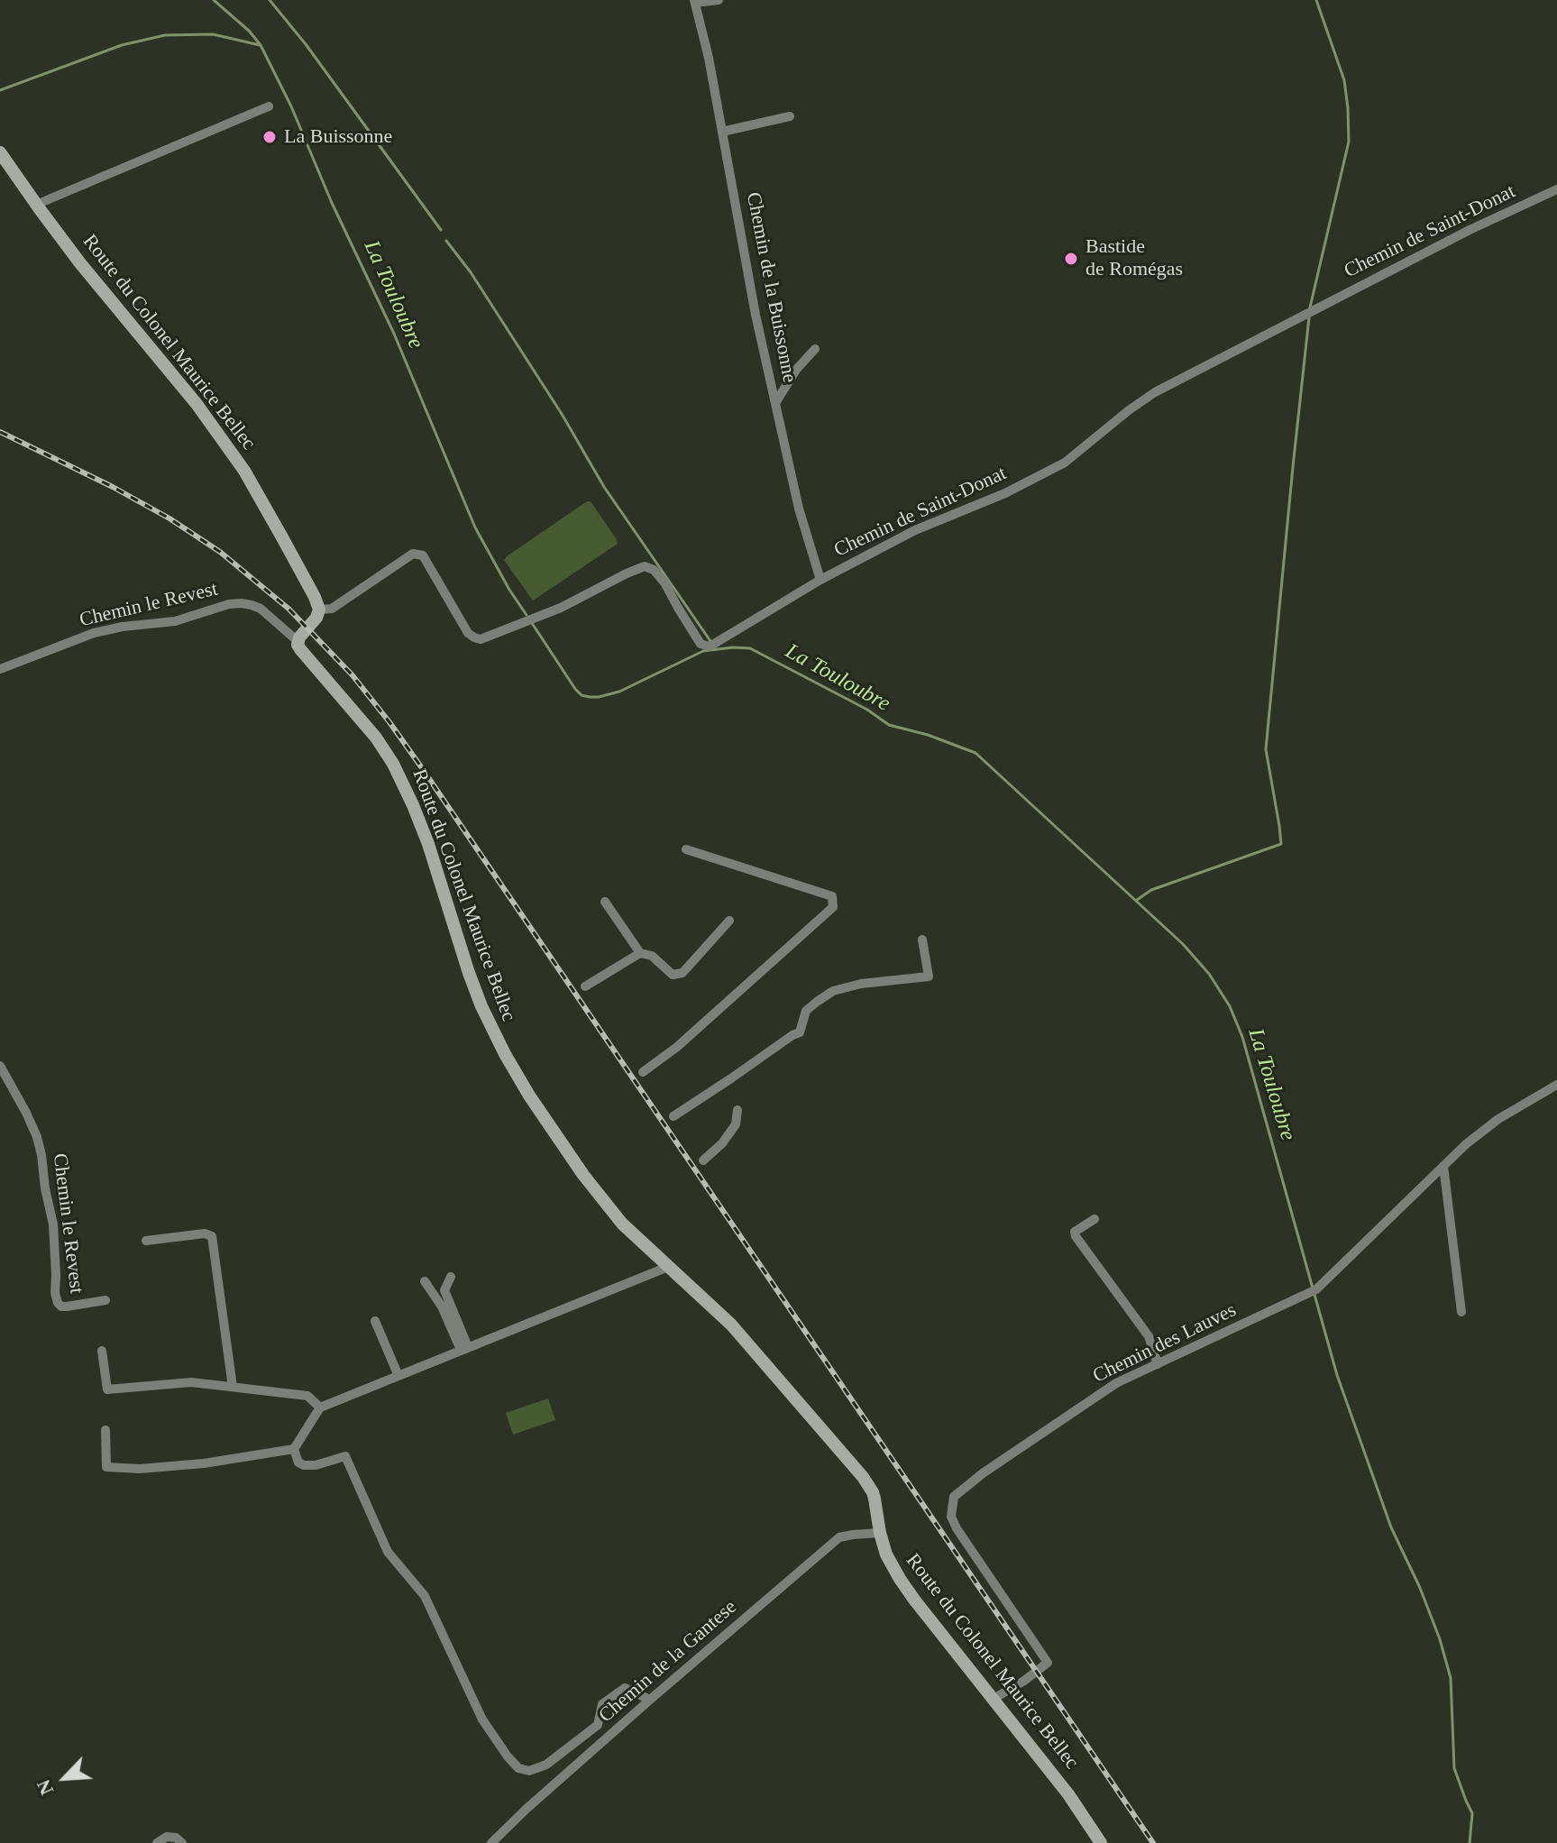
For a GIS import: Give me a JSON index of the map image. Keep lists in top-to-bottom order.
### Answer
{
  "streets": {
    "main road": ["Route du Colonel Maurice Bellec"],
    "street": [
      "Chemin de Saint-Donat",
      "Chemin de la Buissonne",
      "Chemin le Revest",
      "Chemin des Lauves",
      "Chemin de la Gantese"
    ]
  },
  "crossings": [
    ["Chemin de Saint-Donat", "Chemin de la Buissonne"],
    ["Chemin de Saint-Donat", "Route du Colonel Maurice Bellec"],
    ["Route du Colonel Maurice Bellec", "Chemin le Revest"],
    ["Route du Colonel Maurice Bellec", "Chemin des Lauves"],
    ["Route du Colonel Maurice Bellec", "Chemin de la Gantese"]
  ],
  "water": ["La Touloubre"],
  "places": ["La Buissonne", "Bastide de Romégas"],
  "north": "bottom left"
}
